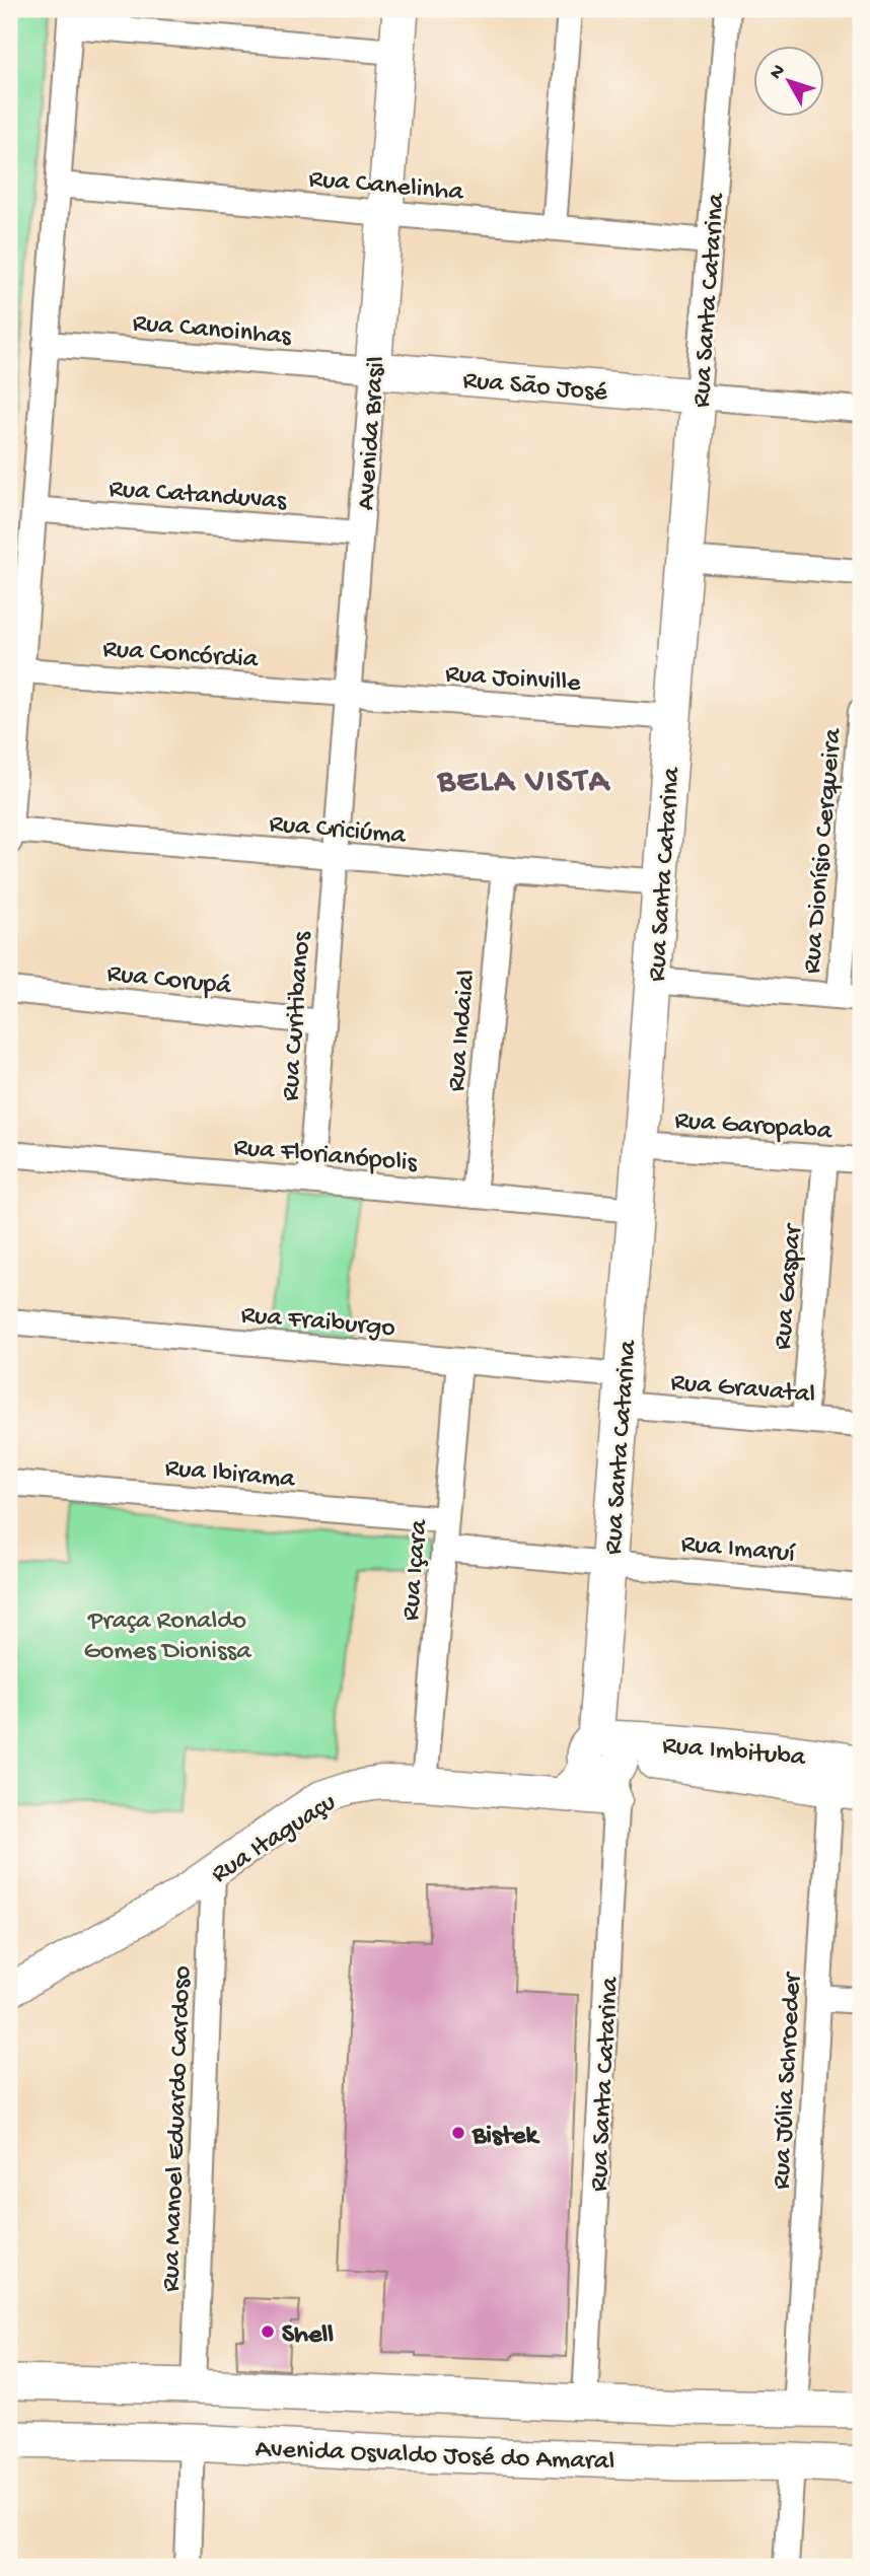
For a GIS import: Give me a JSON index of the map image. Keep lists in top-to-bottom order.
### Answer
{
  "streets": {
    "main road": [
      "Rua Santa Catarina",
      "Rua São José",
      "Avenida Brasil",
      "Avenida Osvaldo José do Amaral"
    ],
    "street": [
      "Rua Canelinha",
      "Rua Canoinhas",
      "Rua Catanduvas",
      "Rua Concórdia",
      "Rua Joinville",
      "Rua Criciúma",
      "Rua Dionísio Cerqueira",
      "Rua Corupá",
      "Rua Curitibanos",
      "Rua Indaial",
      "Rua Garopaba",
      "Rua Florianópolis",
      "Rua Gaspar",
      "Rua Fraiburgo",
      "Rua Gravatal",
      "Rua Ibirama",
      "Rua Imaruí",
      "Rua Içara",
      "Rua Itaguaçu",
      "Rua Júlia Schroeder",
      "Rua Manoel Eduardo Cardoso"
    ]
  },
  "crossings": [
    ["Rua Canelinha", "Rua Santa Catarina"],
    ["Rua Canelinha", "Avenida Brasil"],
    ["Rua Santa Catarina", "Rua São José"],
    ["Rua Santa Catarina", "Rua Joinville"],
    ["Rua Santa Catarina", "Rua Criciúma"],
    ["Rua Santa Catarina", "Rua Garopaba"],
    ["Rua Santa Catarina", "Rua Florianópolis"],
    ["Rua Santa Catarina", "Rua Fraiburgo"],
    ["Rua Santa Catarina", "Rua Gravatal"],
    ["Rua Santa Catarina", "Rua Imaruí"],
    ["Rua Santa Catarina", "Rua Itaguaçu"],
    ["Rua Santa Catarina", "Avenida Osvaldo José do Amaral"],
    ["Rua Canoinhas", "Rua São José"],
    ["Rua Canoinhas", "Avenida Brasil"],
    ["Rua São José", "Avenida Brasil"],
    ["Avenida Brasil", "Rua Catanduvas"],
    ["Avenida Brasil", "Rua Concórdia"],
    ["Avenida Brasil", "Rua Joinville"],
    ["Avenida Brasil", "Rua Criciúma"],
    ["Avenida Brasil", "Rua Curitibanos"],
    ["Rua Concórdia", "Rua Joinville"],
    ["Rua Criciúma", "Rua Curitibanos"],
    ["Rua Criciúma", "Rua Indaial"],
    ["Rua Corupá", "Rua Curitibanos"],
    ["Rua Curitibanos", "Rua Florianópolis"],
    ["Rua Indaial", "Rua Florianópolis"],
    ["Rua Garopaba", "Rua Gaspar"],
    ["Rua Gaspar", "Rua Gravatal"],
    ["Rua Fraiburgo", "Rua Gravatal"],
    ["Rua Fraiburgo", "Rua Içara"],
    ["Rua Ibirama", "Rua Içara"],
    ["Rua Imaruí", "Rua Içara"],
    ["Rua Içara", "Rua Itaguaçu"],
    ["Rua Itaguaçu", "Rua Manoel Eduardo Cardoso"],
    ["Rua Júlia Schroeder", "Avenida Osvaldo José do Amaral"],
    ["Rua Manoel Eduardo Cardoso", "Avenida Osvaldo José do Amaral"]
  ],
  "districts": ["BELA VISTA"],
  "parks": ["Praça Ronaldo Gomes Dionissa"],
  "places": ["Bistek", "Shell"],
  "north": "top left"
}
